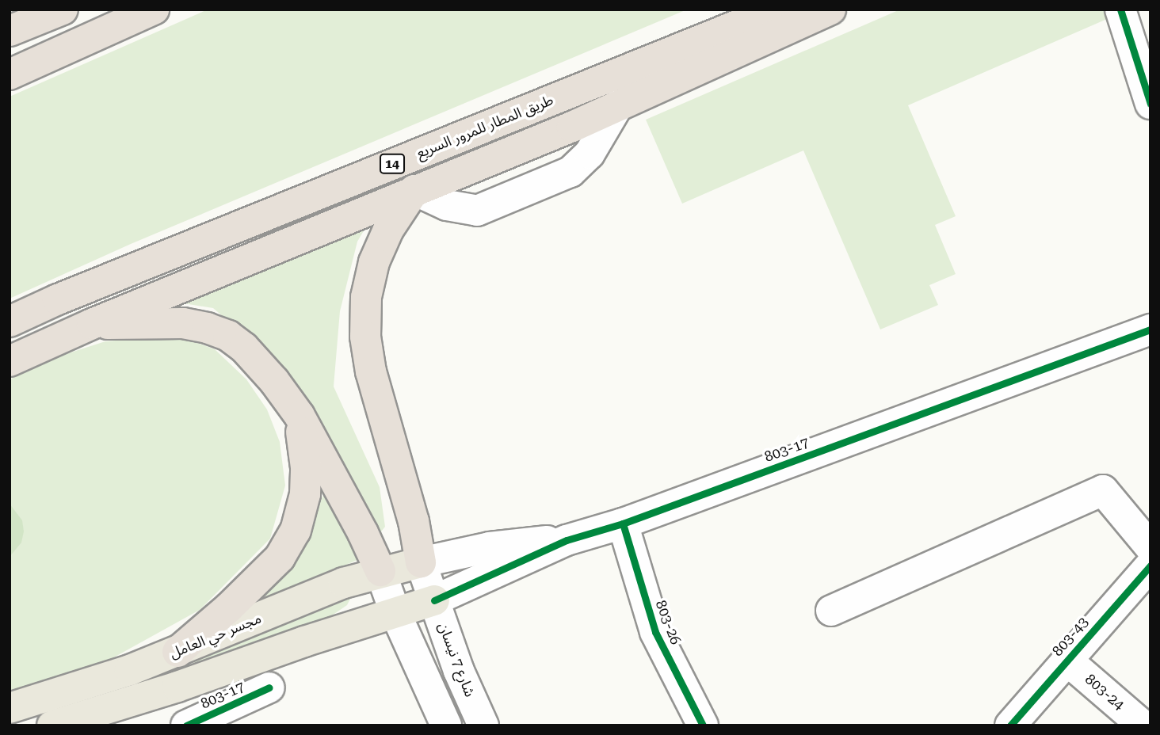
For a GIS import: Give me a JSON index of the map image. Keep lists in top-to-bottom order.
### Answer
{
  "streets": {
    "highway": ["طريق المطار للمرور السريع", "14"],
    "main road": ["مجسر حي العامل"],
    "street": [
      "803-17",
      "803-26",
      "803-43",
      "شارع 7 نيسان",
      "803-24"
    ]
  },
  "crossings": [
    ["803-17", "803-26"],
    ["803-17", "مجسر حي العامل"],
    ["803-17", "شارع 7 نيسان"],
    ["مجسر حي العامل", "شارع 7 نيسان"],
    ["803-43", "803-24"]
  ]
}
